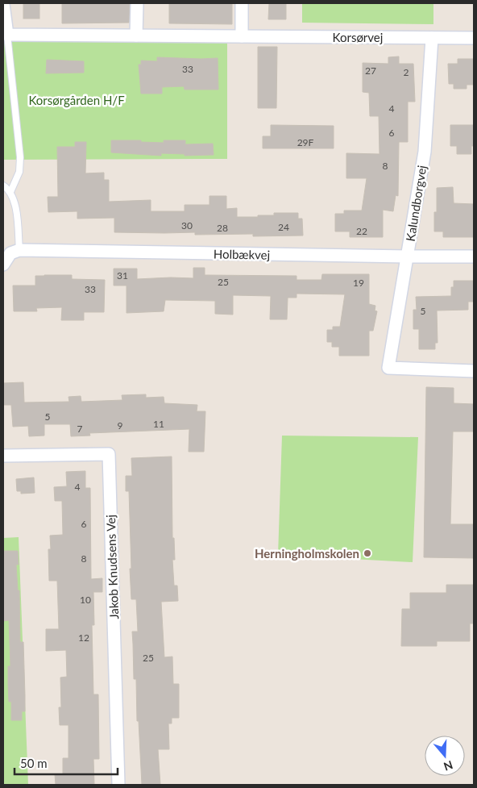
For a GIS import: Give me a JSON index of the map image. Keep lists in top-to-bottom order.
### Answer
{
  "streets": {
    "street": [
      "Korsørvej",
      "Kalundborgvej",
      "Holbækvej",
      "Jakob Knudsens Vej"
    ]
  },
  "crossings": [
    ["Korsørvej", "Kalundborgvej"],
    ["Kalundborgvej", "Holbækvej"]
  ],
  "parks": ["Korsørgården H/F"],
  "places": ["Herningholmskolen"],
  "house_numbers": [
    "33",
    "27",
    "2",
    "4",
    "6",
    "29F",
    "8",
    "30",
    "24",
    "28",
    "22",
    "31",
    "25",
    "19",
    "33",
    "5",
    "5",
    "11",
    "9",
    "7",
    "4",
    "6",
    "8",
    "10",
    "12",
    "25"
  ],
  "scale_bar": "50 m",
  "north": "bottom"
}
